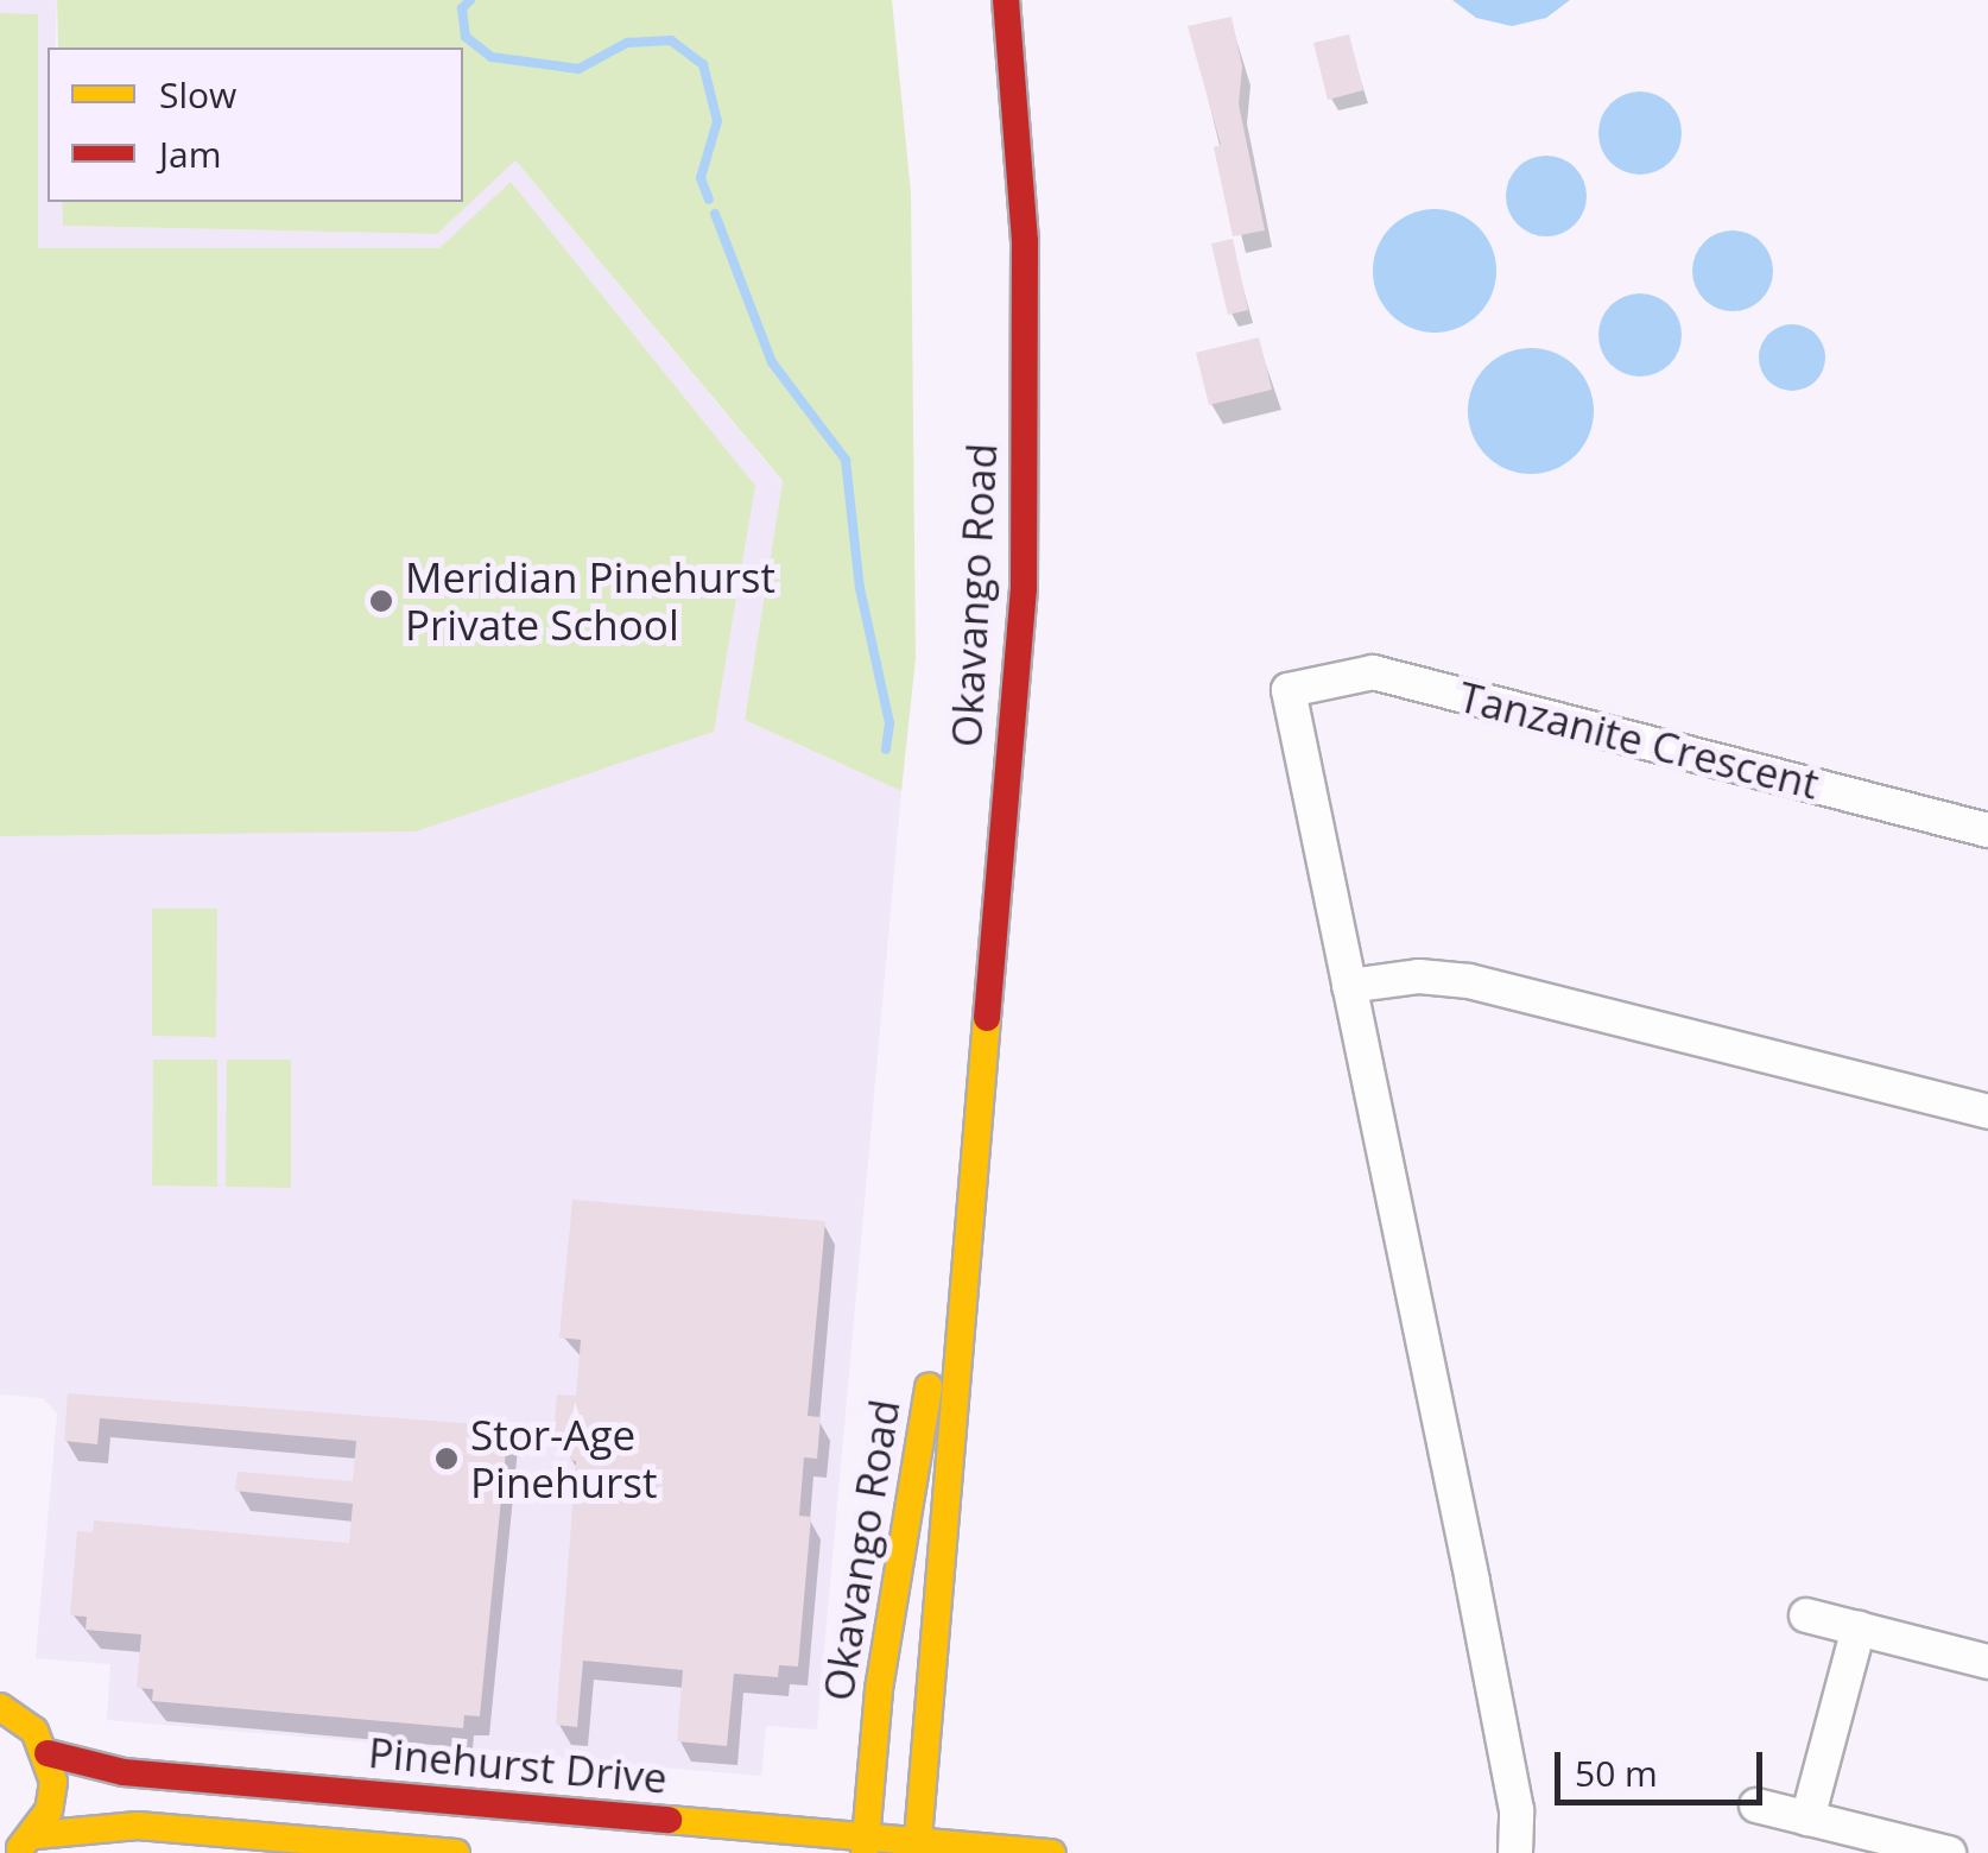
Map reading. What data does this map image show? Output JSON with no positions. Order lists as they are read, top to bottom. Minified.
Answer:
{"streets":{"main road":["Okavango Road","Pinehurst Drive"],"street":["Tanzanite Crescent"]},"crossings":[["Okavango Road","Pinehurst Drive"]],"places":["Meridian Pinehurst Private School","Stor-Age Pinehurst"],"legend":["Slow","Jam"],"scale_bar":"50 m"}
